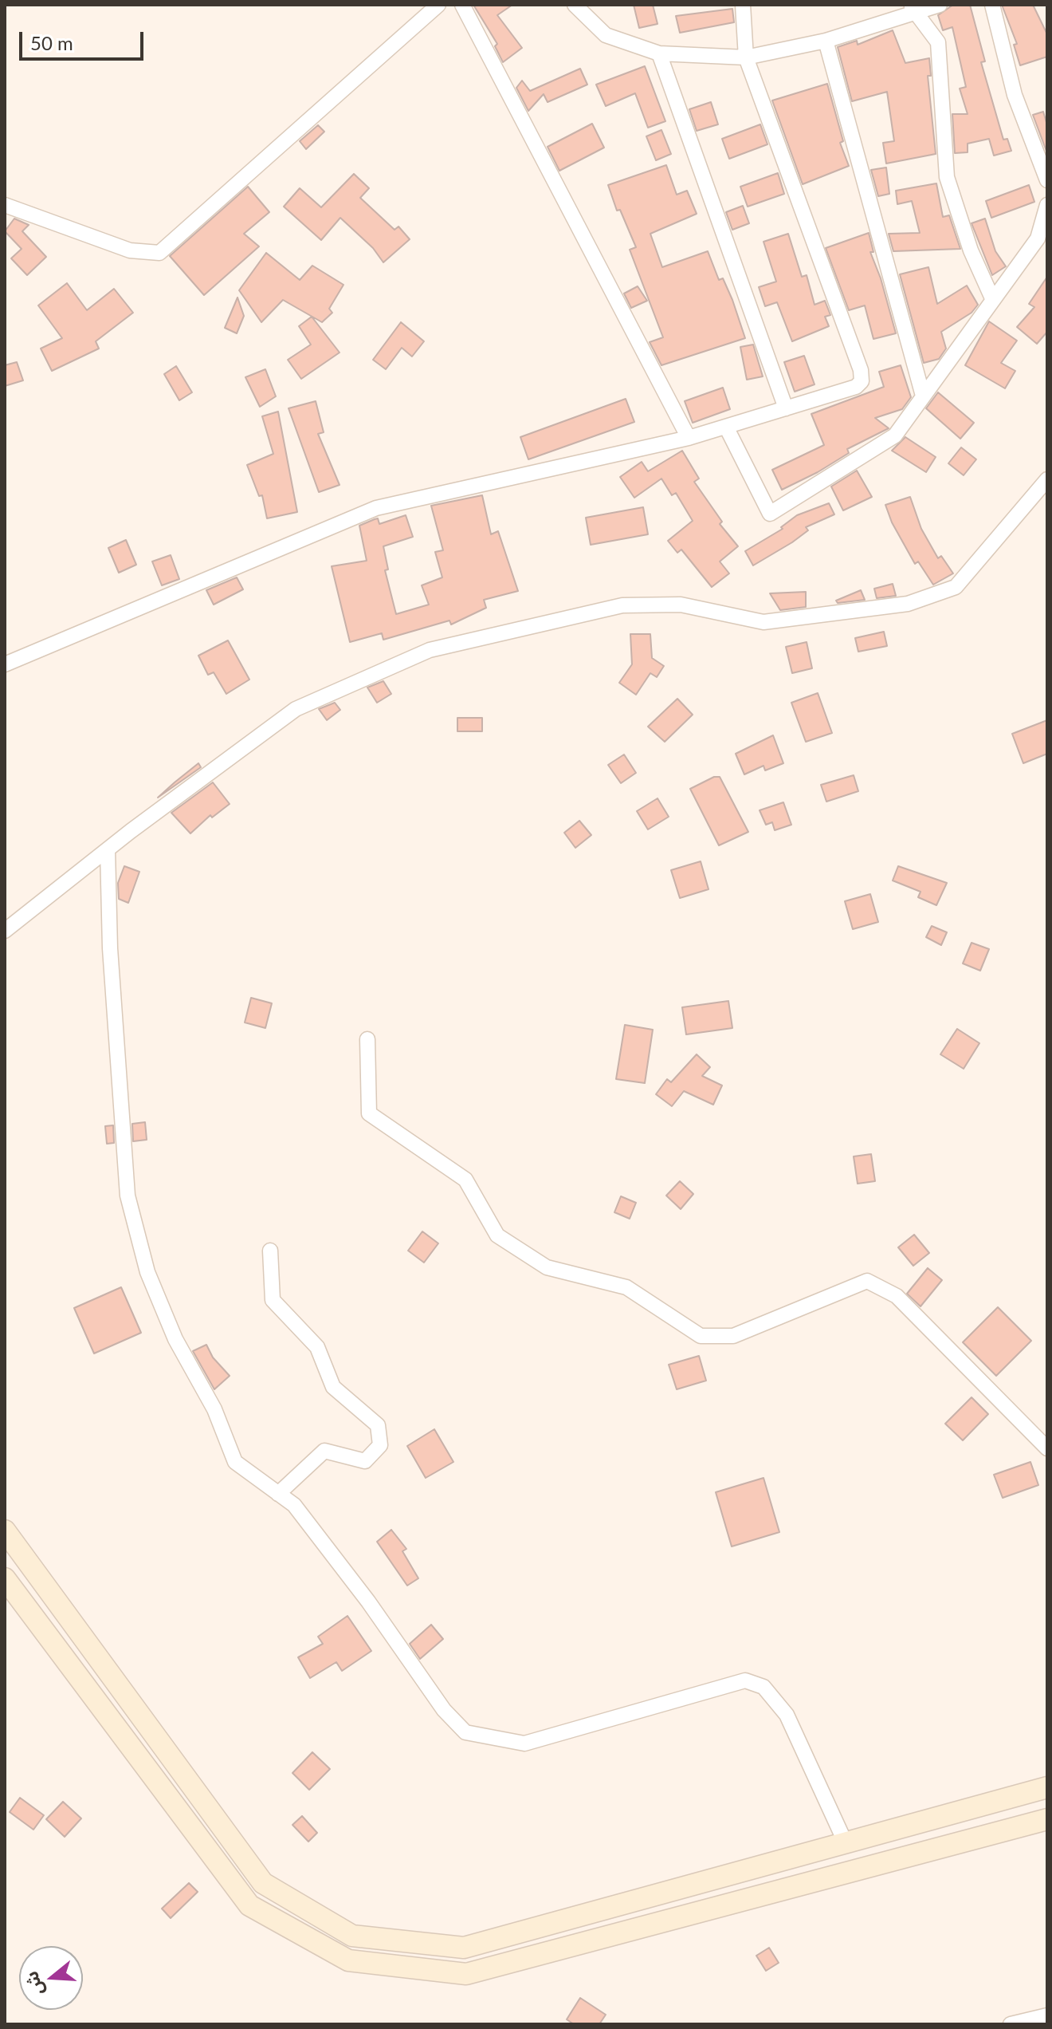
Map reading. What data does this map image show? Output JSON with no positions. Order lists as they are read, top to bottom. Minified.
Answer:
{"scale_bar":"50 m","north":"left"}
